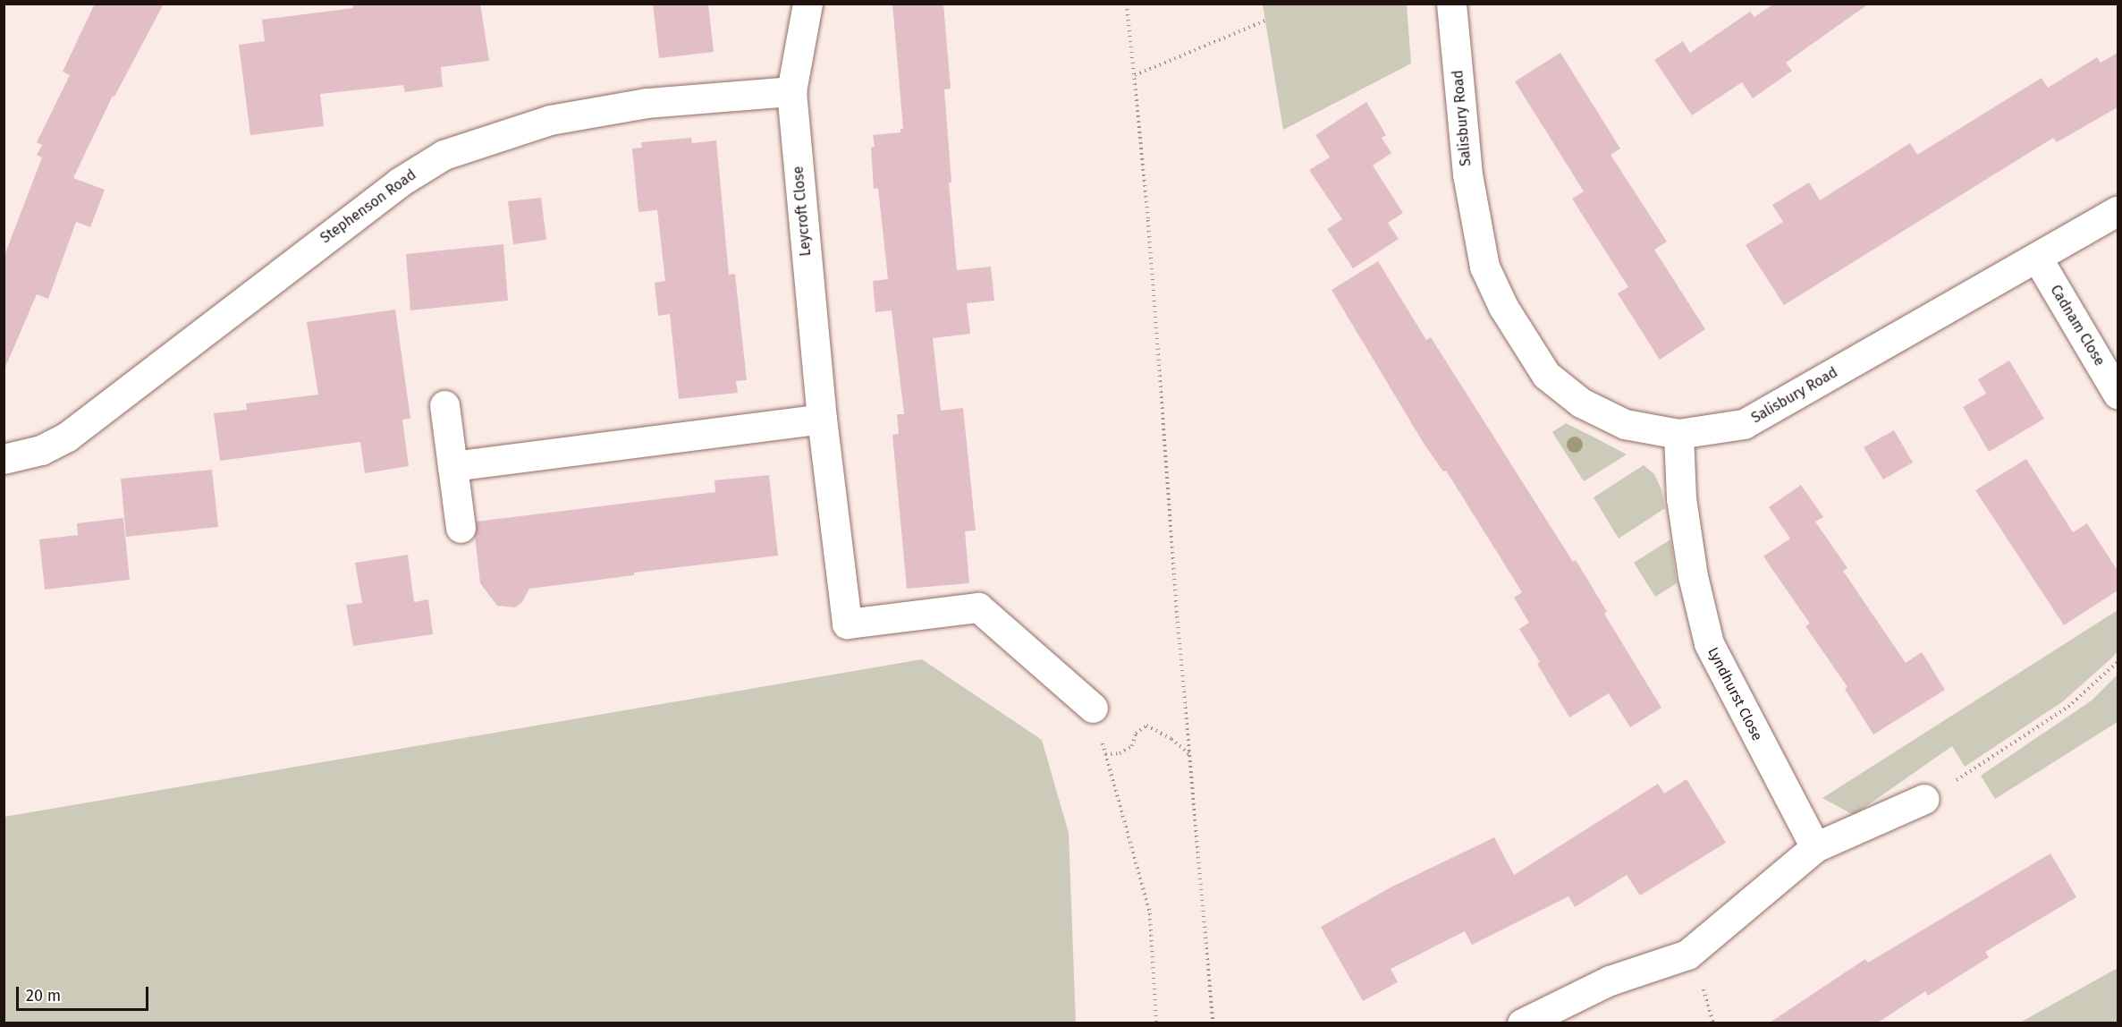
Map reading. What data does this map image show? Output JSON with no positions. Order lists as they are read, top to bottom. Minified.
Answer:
{"streets":{"street":["Salisbury Road","Stephenson Road","Leycroft Close","Cadnam Close","Lyndhurst Close"]},"crossings":[["Salisbury Road","Cadnam Close"],["Salisbury Road","Lyndhurst Close"],["Stephenson Road","Leycroft Close"]],"scale_bar":"20 m"}
